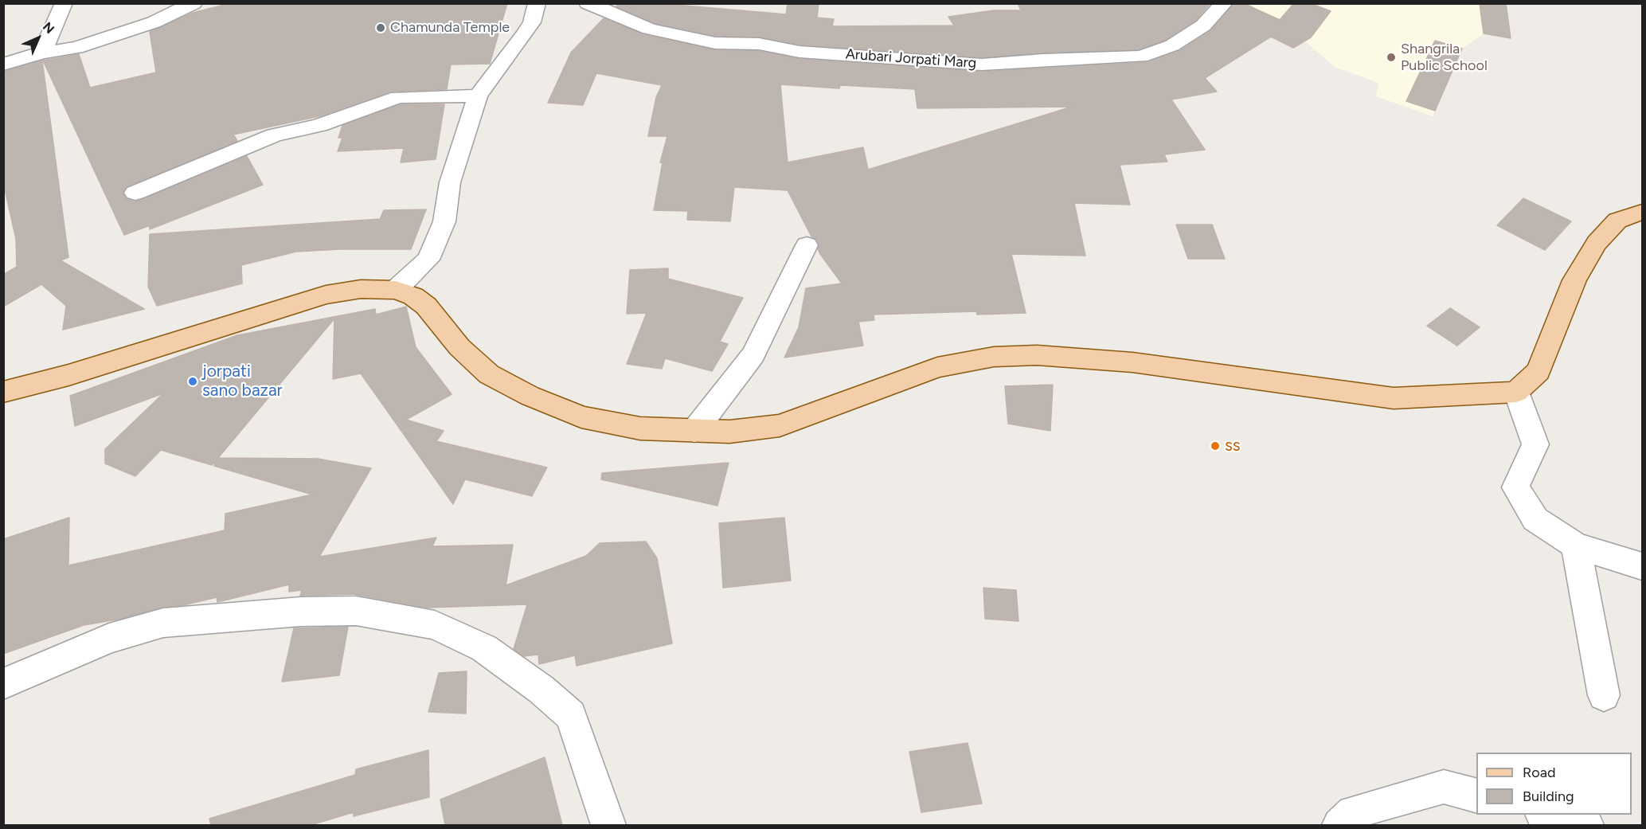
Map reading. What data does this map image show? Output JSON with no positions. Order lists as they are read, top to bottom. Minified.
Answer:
{"streets":{"street":["Arubari Jorpati Marg"]},"places":["Chamunda Temple","Shangrila Public School","jorpati sano bazar","ss"],"legend":["Road","Building"],"north":"top right"}
